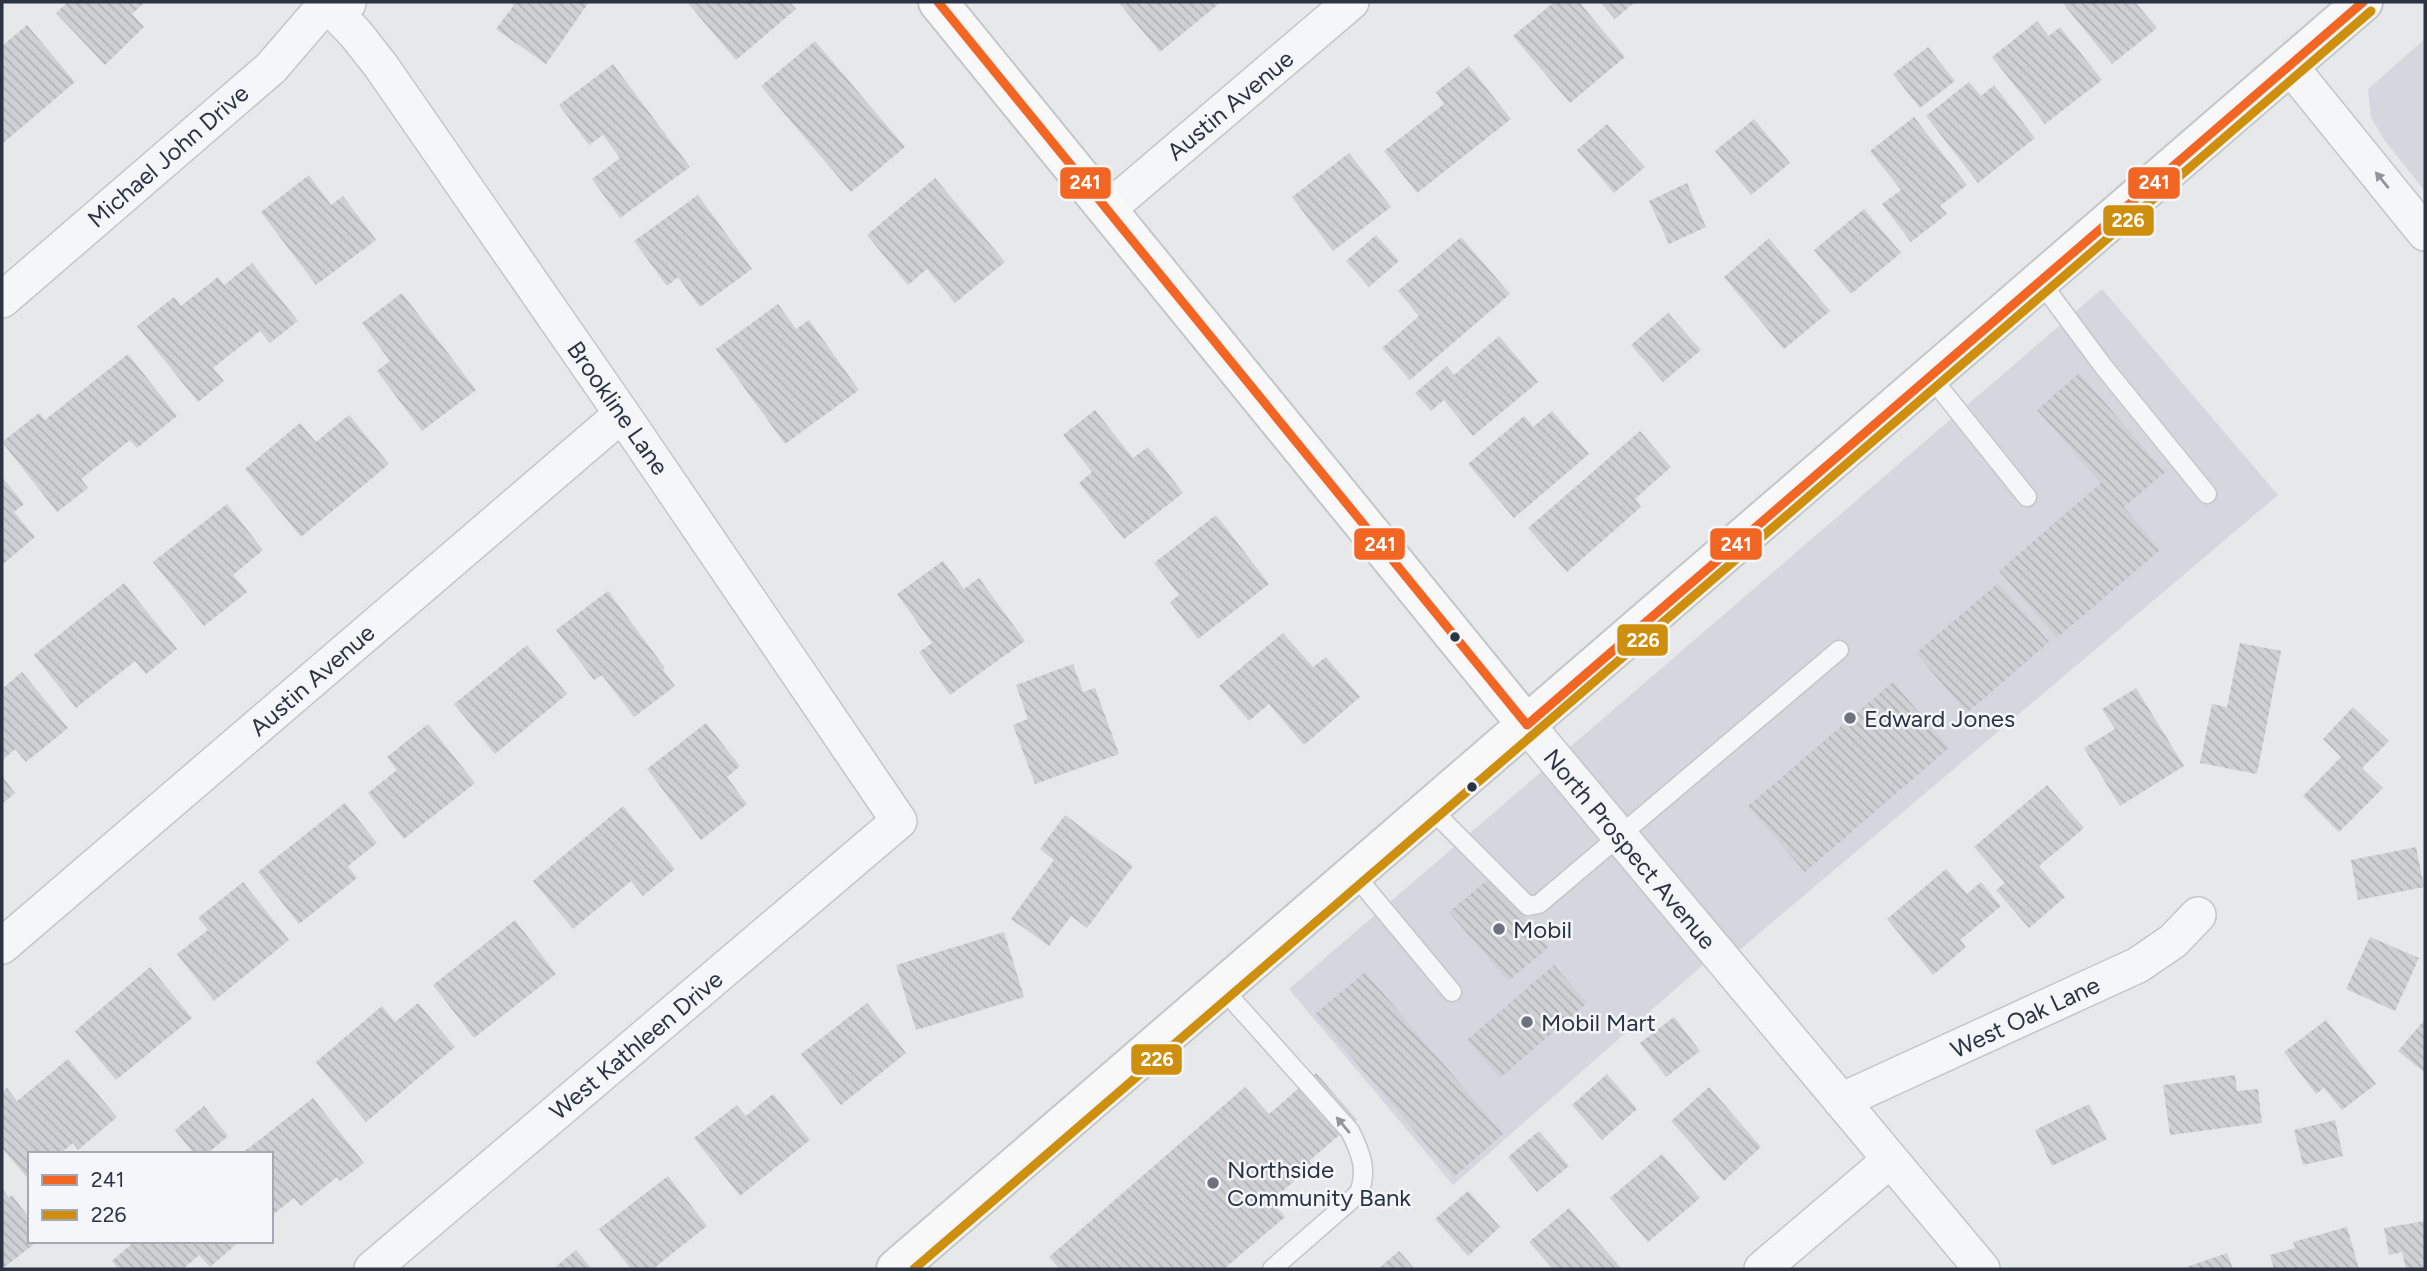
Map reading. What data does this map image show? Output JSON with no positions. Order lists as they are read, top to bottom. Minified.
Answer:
{"streets":{"main road":["North Prospect Avenue"],"street":["Austin Avenue","Michael John Drive","Brookline Lane","West Oak Lane","West Kathleen Drive"]},"crossings":[["Austin Avenue","Brookline Lane"],["Austin Avenue","North Prospect Avenue"],["Michael John Drive","Brookline Lane"],["Brookline Lane","West Kathleen Drive"],["North Prospect Avenue","West Oak Lane"]],"places":["Edward Jones","Mobil","Mobil Mart","Northside Community Bank"],"lines":["transit line 241","transit line 226"],"legend":["241","226"]}
